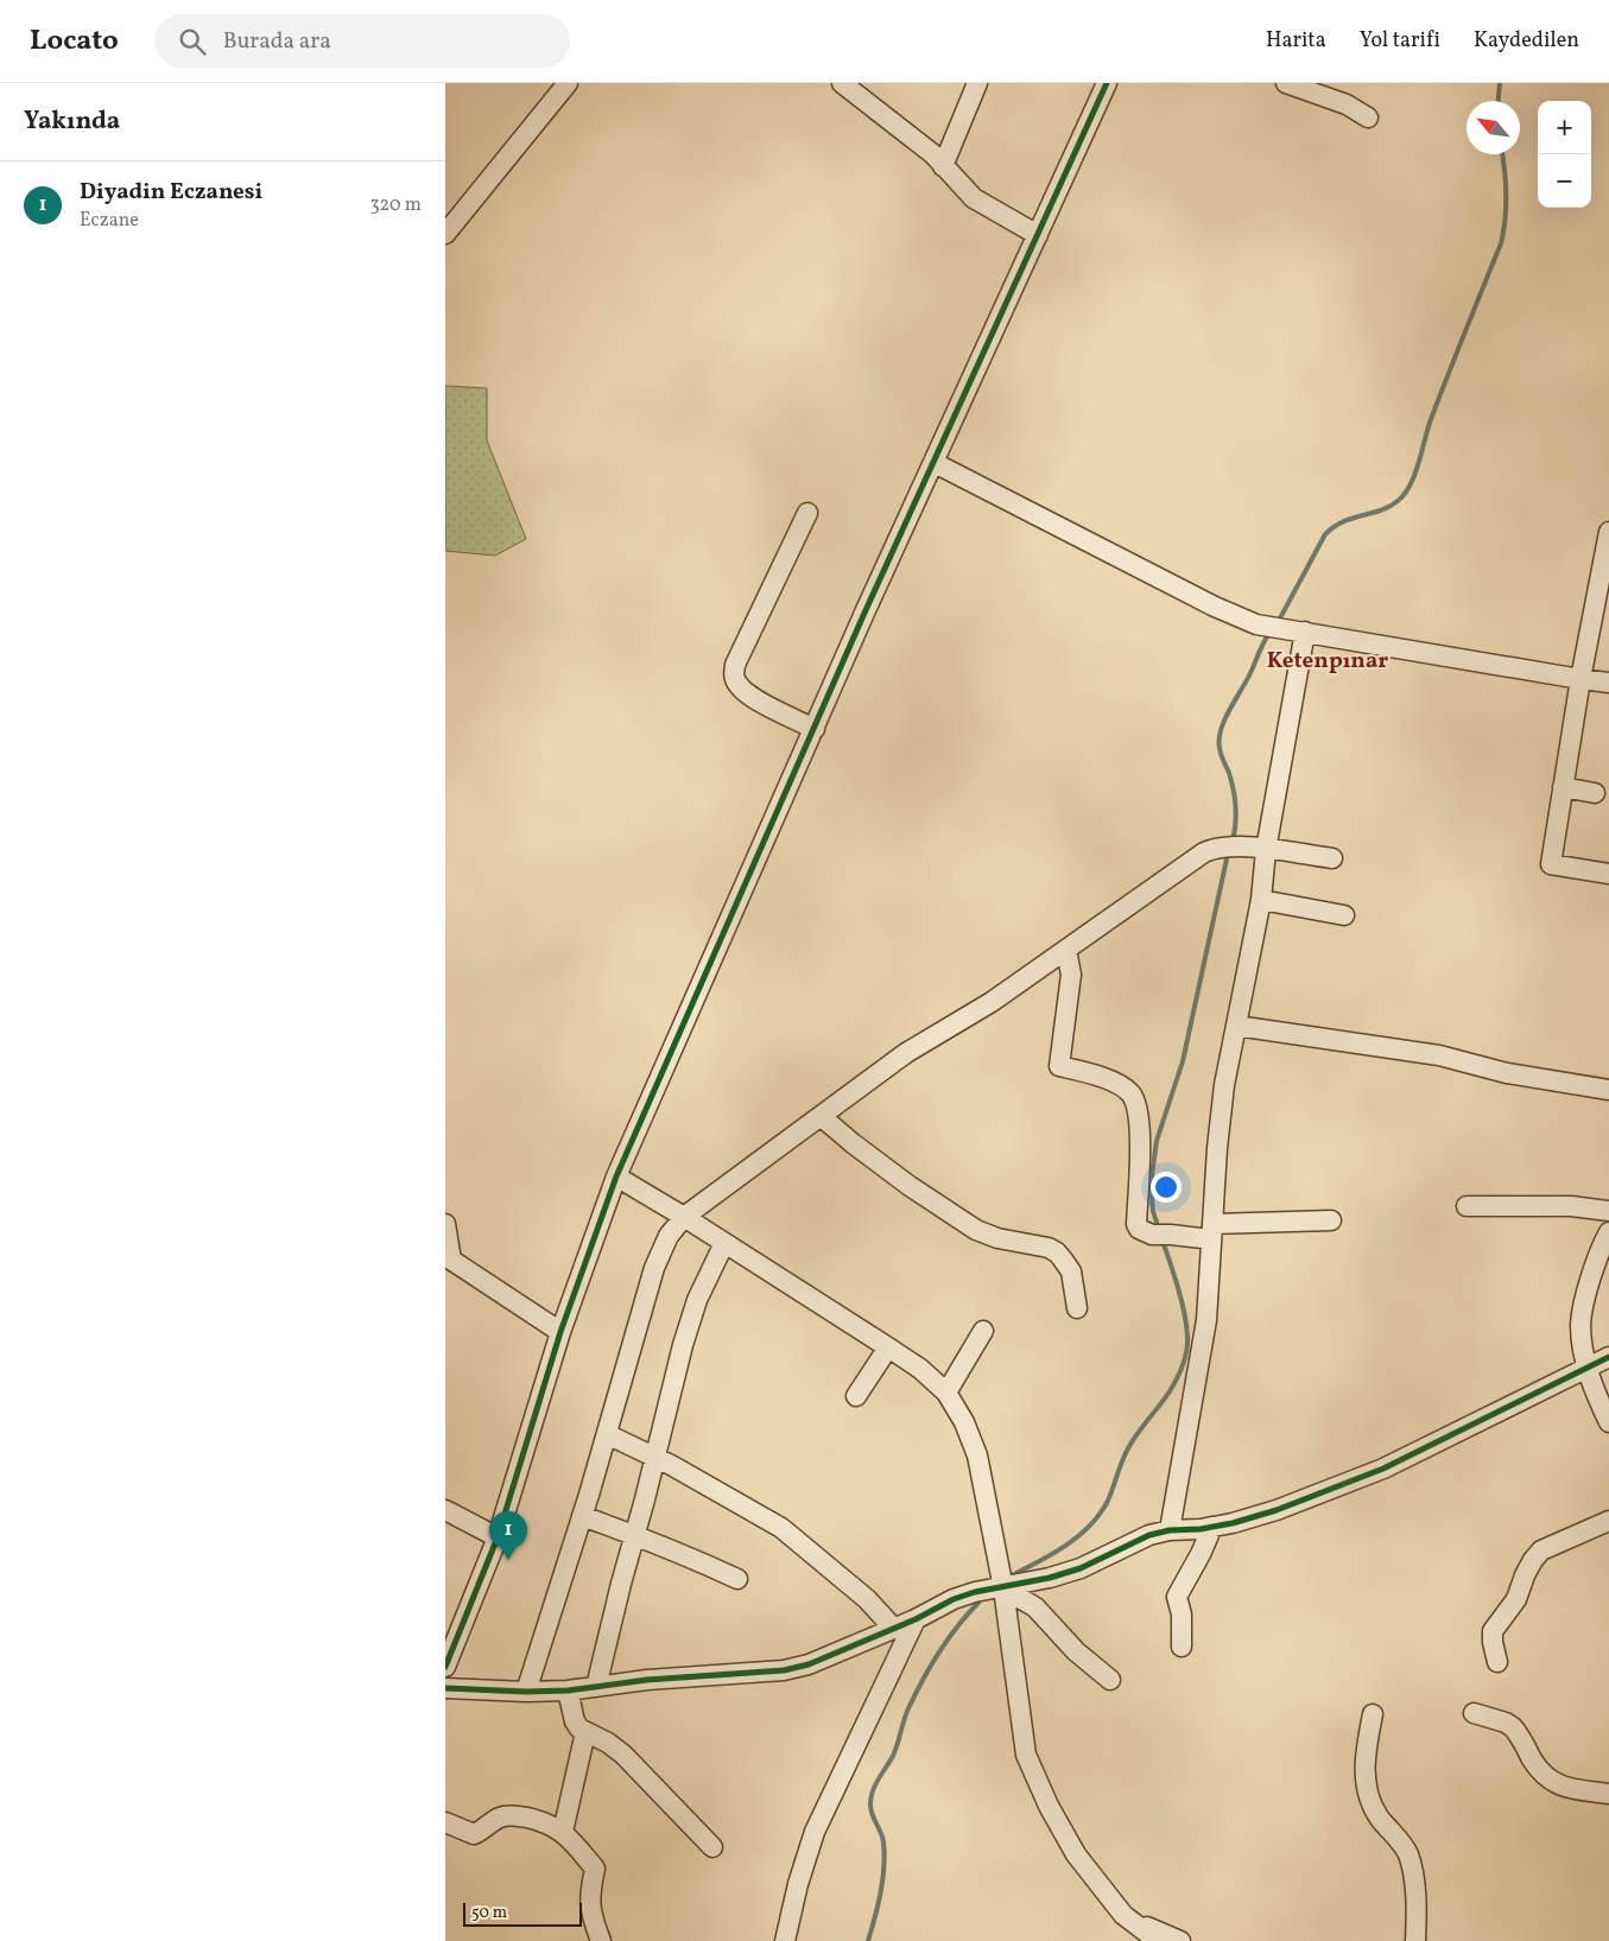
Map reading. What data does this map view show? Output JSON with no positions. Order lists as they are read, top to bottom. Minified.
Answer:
{"districts":["Ketenpınar"],"scale_bar":"50 m","north":"top left","page":{"header":"Locato","search":"Burada ara","nav":["Harita","Yol tarifi","Kaydedilen"],"heading":"Yakında","map_buttons":["+","−"],"list":[{"mark":"1","name":"Diyadin Eczanesi","note":"Eczane","value":"320 m"}],"pins":"1","scale":"50 m"}}
